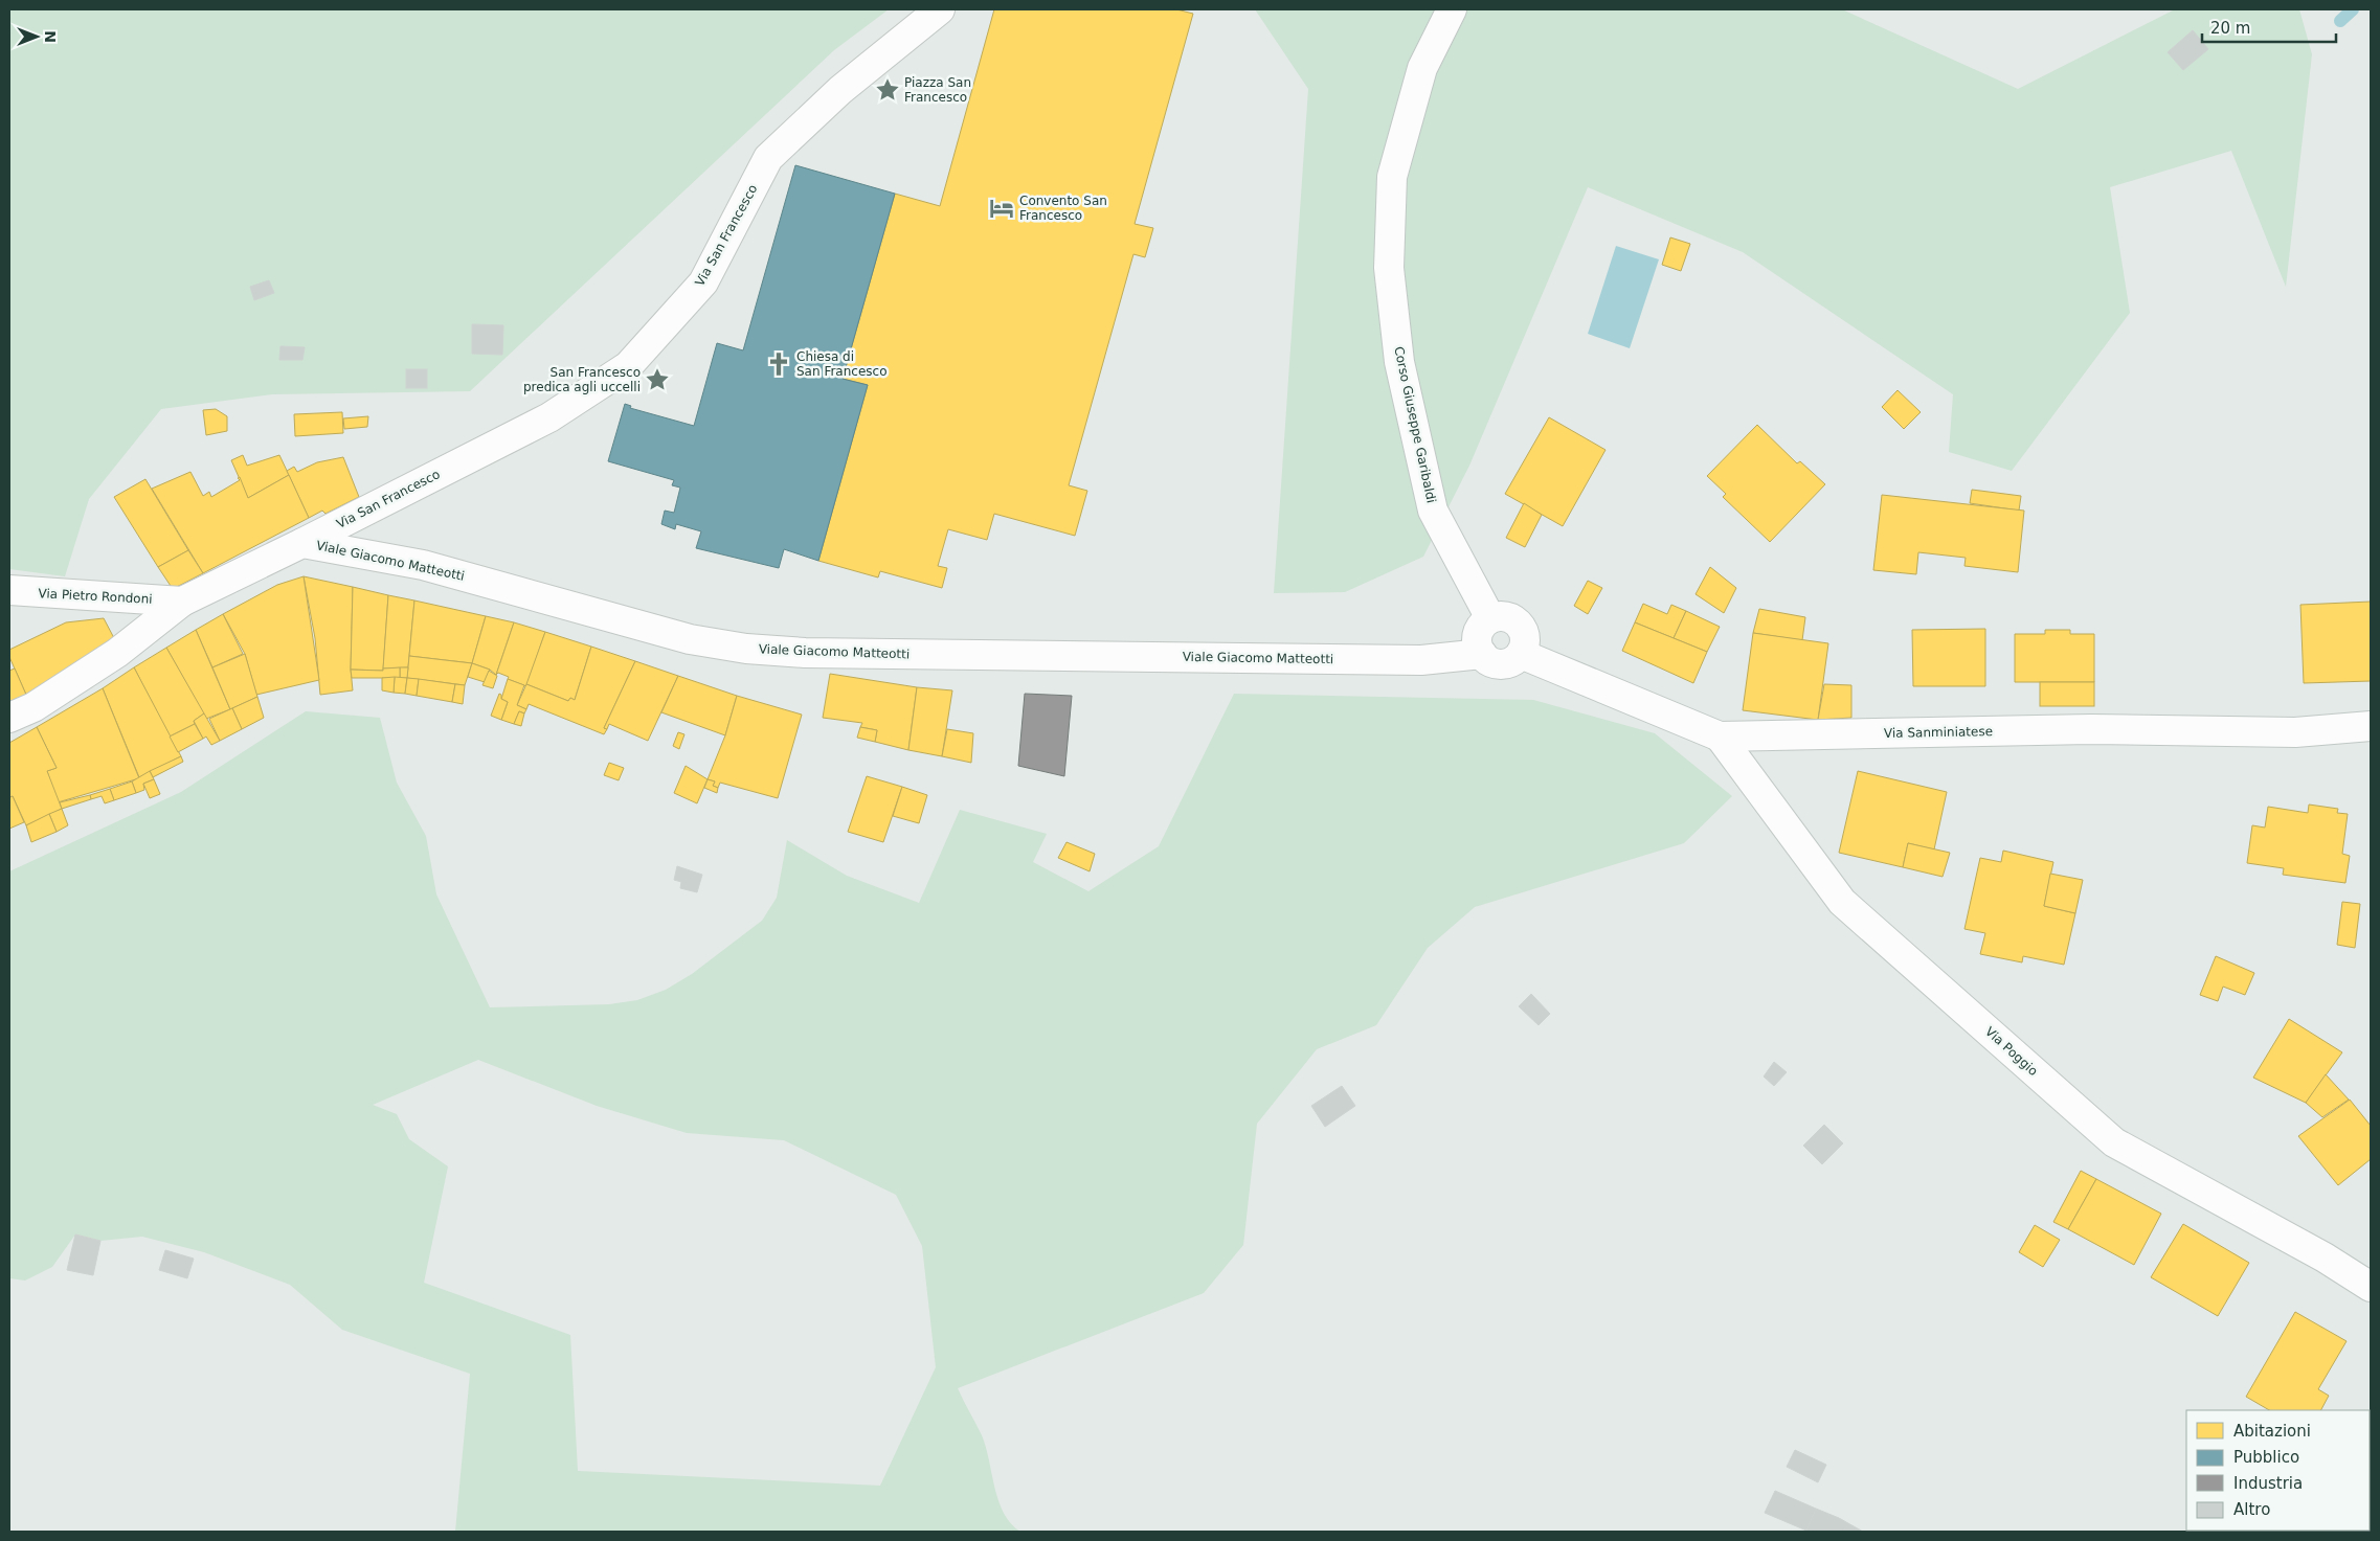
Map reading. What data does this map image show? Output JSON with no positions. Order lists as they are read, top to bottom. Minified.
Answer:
{"streets":{"street":["Via San Francesco","Corso Giuseppe Garibaldi","Viale Giacomo Matteotti","Via Pietro Rondoni","Via Sanminiatese","Via Poggio"]},"crossings":[["Via San Francesco","Viale Giacomo Matteotti"],["Corso Giuseppe Garibaldi","Viale Giacomo Matteotti"],["Corso Giuseppe Garibaldi","Via Sanminiatese"],["Viale Giacomo Matteotti","Via Pietro Rondoni"],["Viale Giacomo Matteotti","Via Sanminiatese"],["Via Sanminiatese","Via Poggio"]],"places":{"place":["Piazza San Francesco","San Francesco predica agli uccelli"],"hotel":["Convento San Francesco"],"church":["Chiesa di San Francesco"]},"legend":["Abitazioni","Pubblico","Industria","Altro"],"scale_bar":"20 m","north":"right"}
